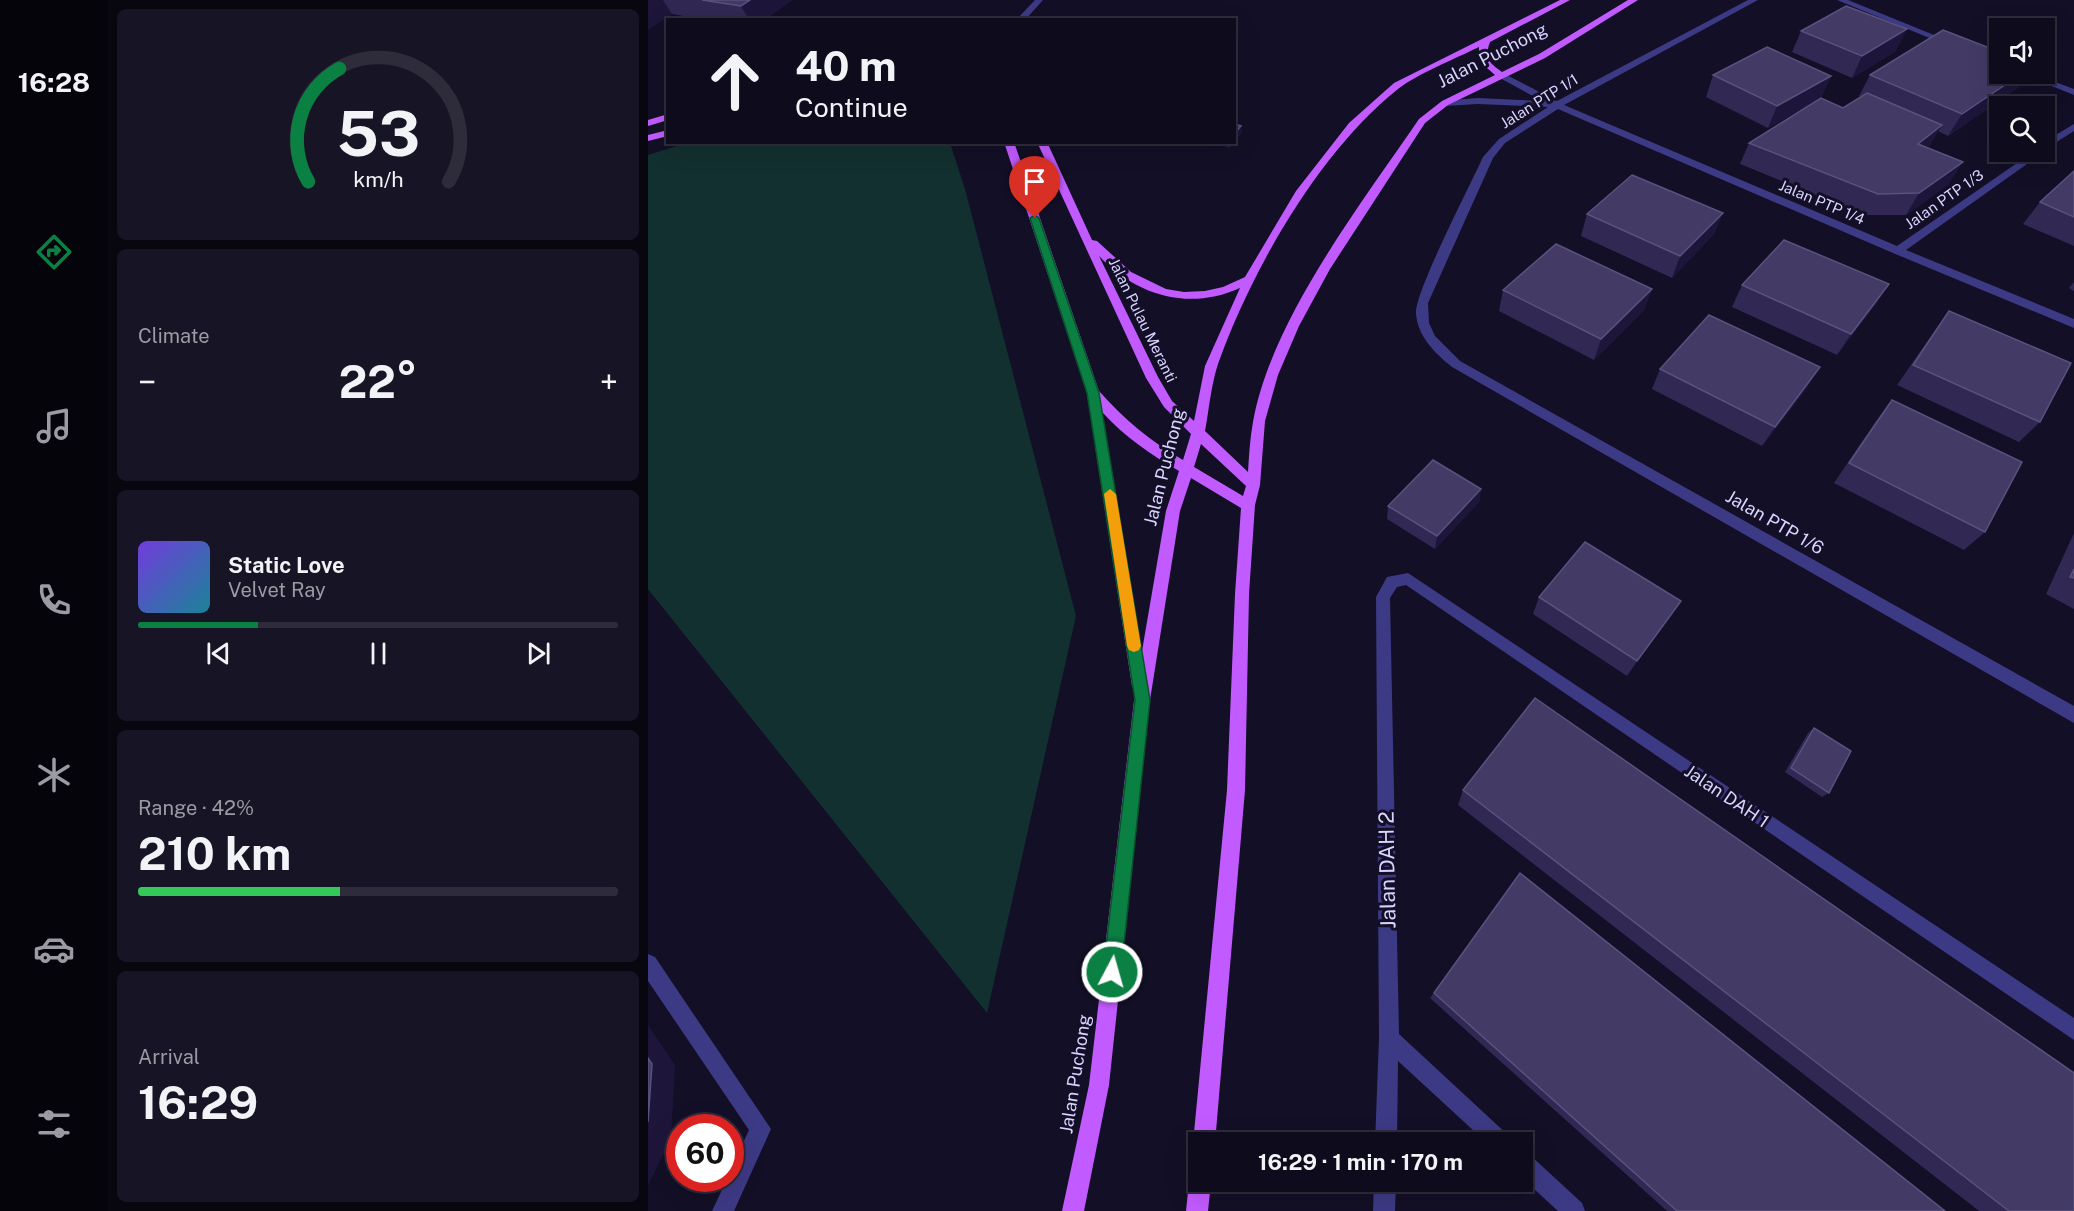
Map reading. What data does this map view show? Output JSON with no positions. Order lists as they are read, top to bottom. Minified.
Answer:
{"streets":{"main road":["Jalan Puchong","Jalan Pulau Meranti"],"street":["Jalan PTP 1/1","Jalan PTP 1/3","Jalan PTP 1/4","Jalan PTP 1/6","Jalan DAH 1","Jalan DAH 2"]},"crossings":[["Jalan Puchong","Jalan PTP 1/4"],["Jalan Puchong","Jalan Pulau Meranti"],["Jalan PTP 1/1","Jalan PTP 1/4"],["Jalan PTP 1/1","Jalan PTP 1/6"],["Jalan PTP 1/3","Jalan PTP 1/4"],["Jalan DAH 1","Jalan DAH 2"]],"page":{"tabs":"16:28","turn":["40 m","Continue"],"tile":["Climate",["Range · 42%","210 km"],["Arrival","16:29"]],"heat":["−","22°","+"],"song":["Static Love","Velvet Ray"],"limit":"60","trip":"16:29 · 1 min · 170 m","gauge":["53","km/h"]}}
